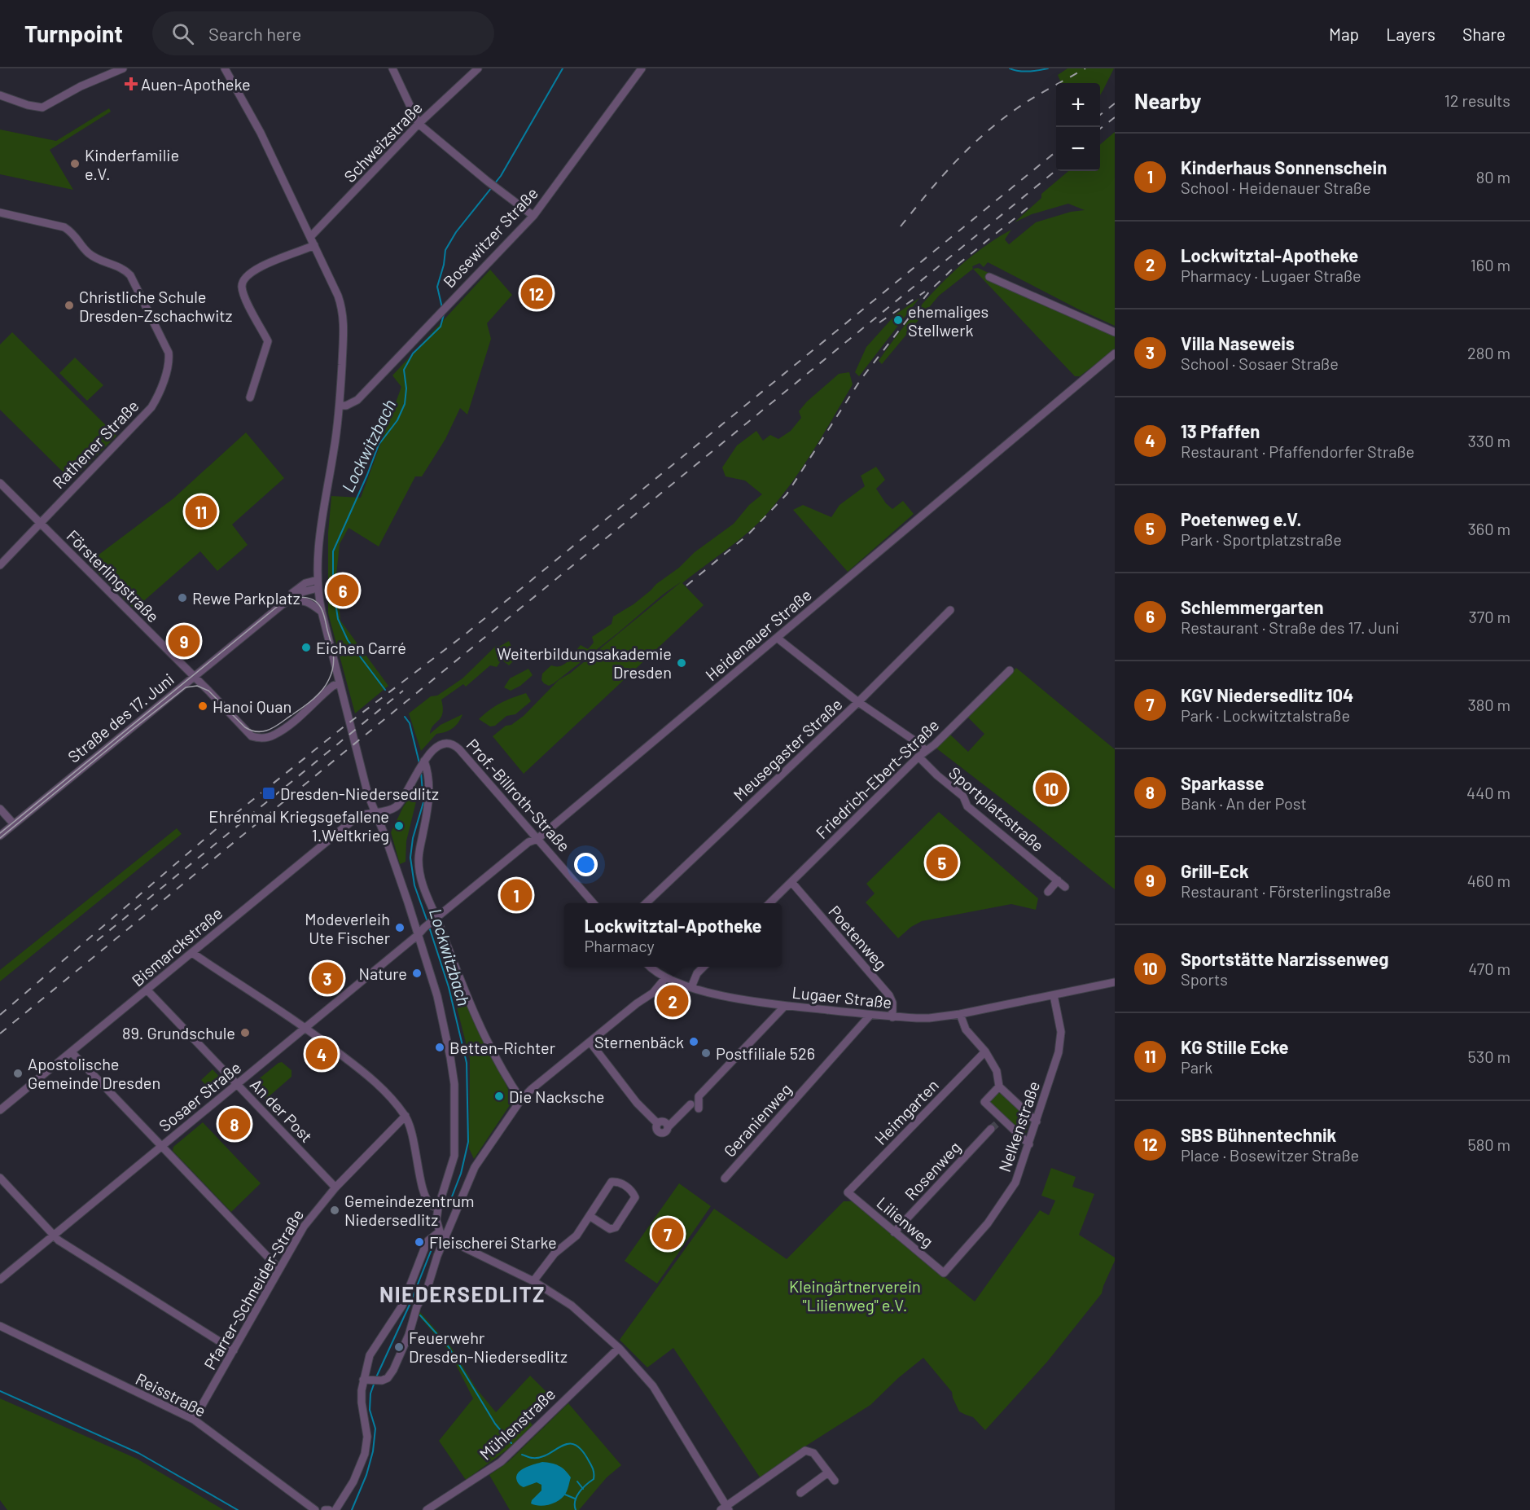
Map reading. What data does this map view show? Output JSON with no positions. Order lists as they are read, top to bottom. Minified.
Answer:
{"streets":{"street":["Schweizstraße","Bosewitzer Straße","Rathener Straße","Försterlingstraße","Heidenauer Straße","Straße des 17. Juni","Meusegaster Straße","Friedrich-Ebert-Straße","Prof.-Billroth-Straße","Sportplatzstraße","Poetenweg","Bismarckstraße","Lugaer Straße","Sosaer Straße","An der Post","Heimgarten","Geranienweg","Nelkenstraße","Rosenweg","Lilienweg","Pfarrer-Schneider-Straße","Reisstraße","Mühlenstraße"]},"crossings":[["Rathener Straße","Försterlingstraße"],["Försterlingstraße","Straße des 17. Juni"],["Heidenauer Straße","Prof.-Billroth-Straße"],["Heidenauer Straße","Sosaer Straße"],["Friedrich-Ebert-Straße","Sportplatzstraße"],["Friedrich-Ebert-Straße","Poetenweg"],["Prof.-Billroth-Straße","Bismarckstraße"],["Poetenweg","Lugaer Straße"],["Bismarckstraße","An der Post"],["Lugaer Straße","Geranienweg"],["Lugaer Straße","Nelkenstraße"],["Sosaer Straße","An der Post"],["An der Post","Pfarrer-Schneider-Straße"],["Heimgarten","Lilienweg"],["Nelkenstraße","Lilienweg"],["Rosenweg","Lilienweg"],["Pfarrer-Schneider-Straße","Reisstraße"]],"districts":["NIEDERSEDLITZ"],"water":["Lockwitzbach"],"parks":["Kleingärtnerverein \"Lilienweg\" e.V."],"places":{"health":["Auen-Apotheke"],"other":["Kinderfamilie e.V.","Christliche Schule Dresden-Zschachwitz","ehemaliges Stellwerk","Rewe Parkplatz","Eichen Carré","Weiterbildungsakademie Dresden","Hanoi Quan","Ehrenmal Kriegsgefallene 1.Weltkrieg","Modeverleih Ute Fischer","Nature","89. Grundschule","Sternenbäck","Betten-Richter","Postfiliale 526","Apostolische Gemeinde Dresden","Die Nacksche","Gemeindezentrum Niedersedlitz","Fleischerei Starke","Feuerwehr Dresden-Niedersedlitz"],"transit":["Dresden-Niedersedlitz"]},"page":{"header":"Turnpoint","search":"Search here","nav":["Map","Layers","Share"],"heading":["Nearby","12 results"],"map_buttons":["+","−"],"list":[{"mark":"1","name":"Kinderhaus Sonnenschein","note":"School · Heidenauer Straße","value":"80 m"},{"mark":"2","name":"Lockwitztal-Apotheke","note":"Pharmacy · Lugaer Straße","value":"160 m"},{"mark":"3","name":"Villa Naseweis","note":"School · Sosaer Straße","value":"280 m"},{"mark":"4","name":"13 Pfaffen","note":"Restaurant · Pfaffendorfer Straße","value":"330 m"},{"mark":"5","name":"Poetenweg e.V.","note":"Park · Sportplatzstraße","value":"360 m"},{"mark":"6","name":"Schlemmergarten","note":"Restaurant · Straße des 17. Juni","value":"370 m"},{"mark":"7","name":"KGV Niedersedlitz 104","note":"Park · Lockwitztalstraße","value":"380 m"},{"mark":"8","name":"Sparkasse","note":"Bank · An der Post","value":"440 m"},{"mark":"9","name":"Grill-Eck","note":"Restaurant · Försterlingstraße","value":"460 m"},{"mark":"10","name":"Sportstätte Narzissenweg","note":"Sports","value":"470 m"},{"mark":"11","name":"KG Stille Ecke","note":"Park","value":"530 m"},{"mark":"12","name":"SBS Bühnentechnik","note":"Place · Bosewitzer Straße","value":"580 m"}],"pins":["12","11","6","9","10","5","1","3","2","4","8","7"],"popup":["Lockwitztal-Apotheke","Pharmacy"]}}
